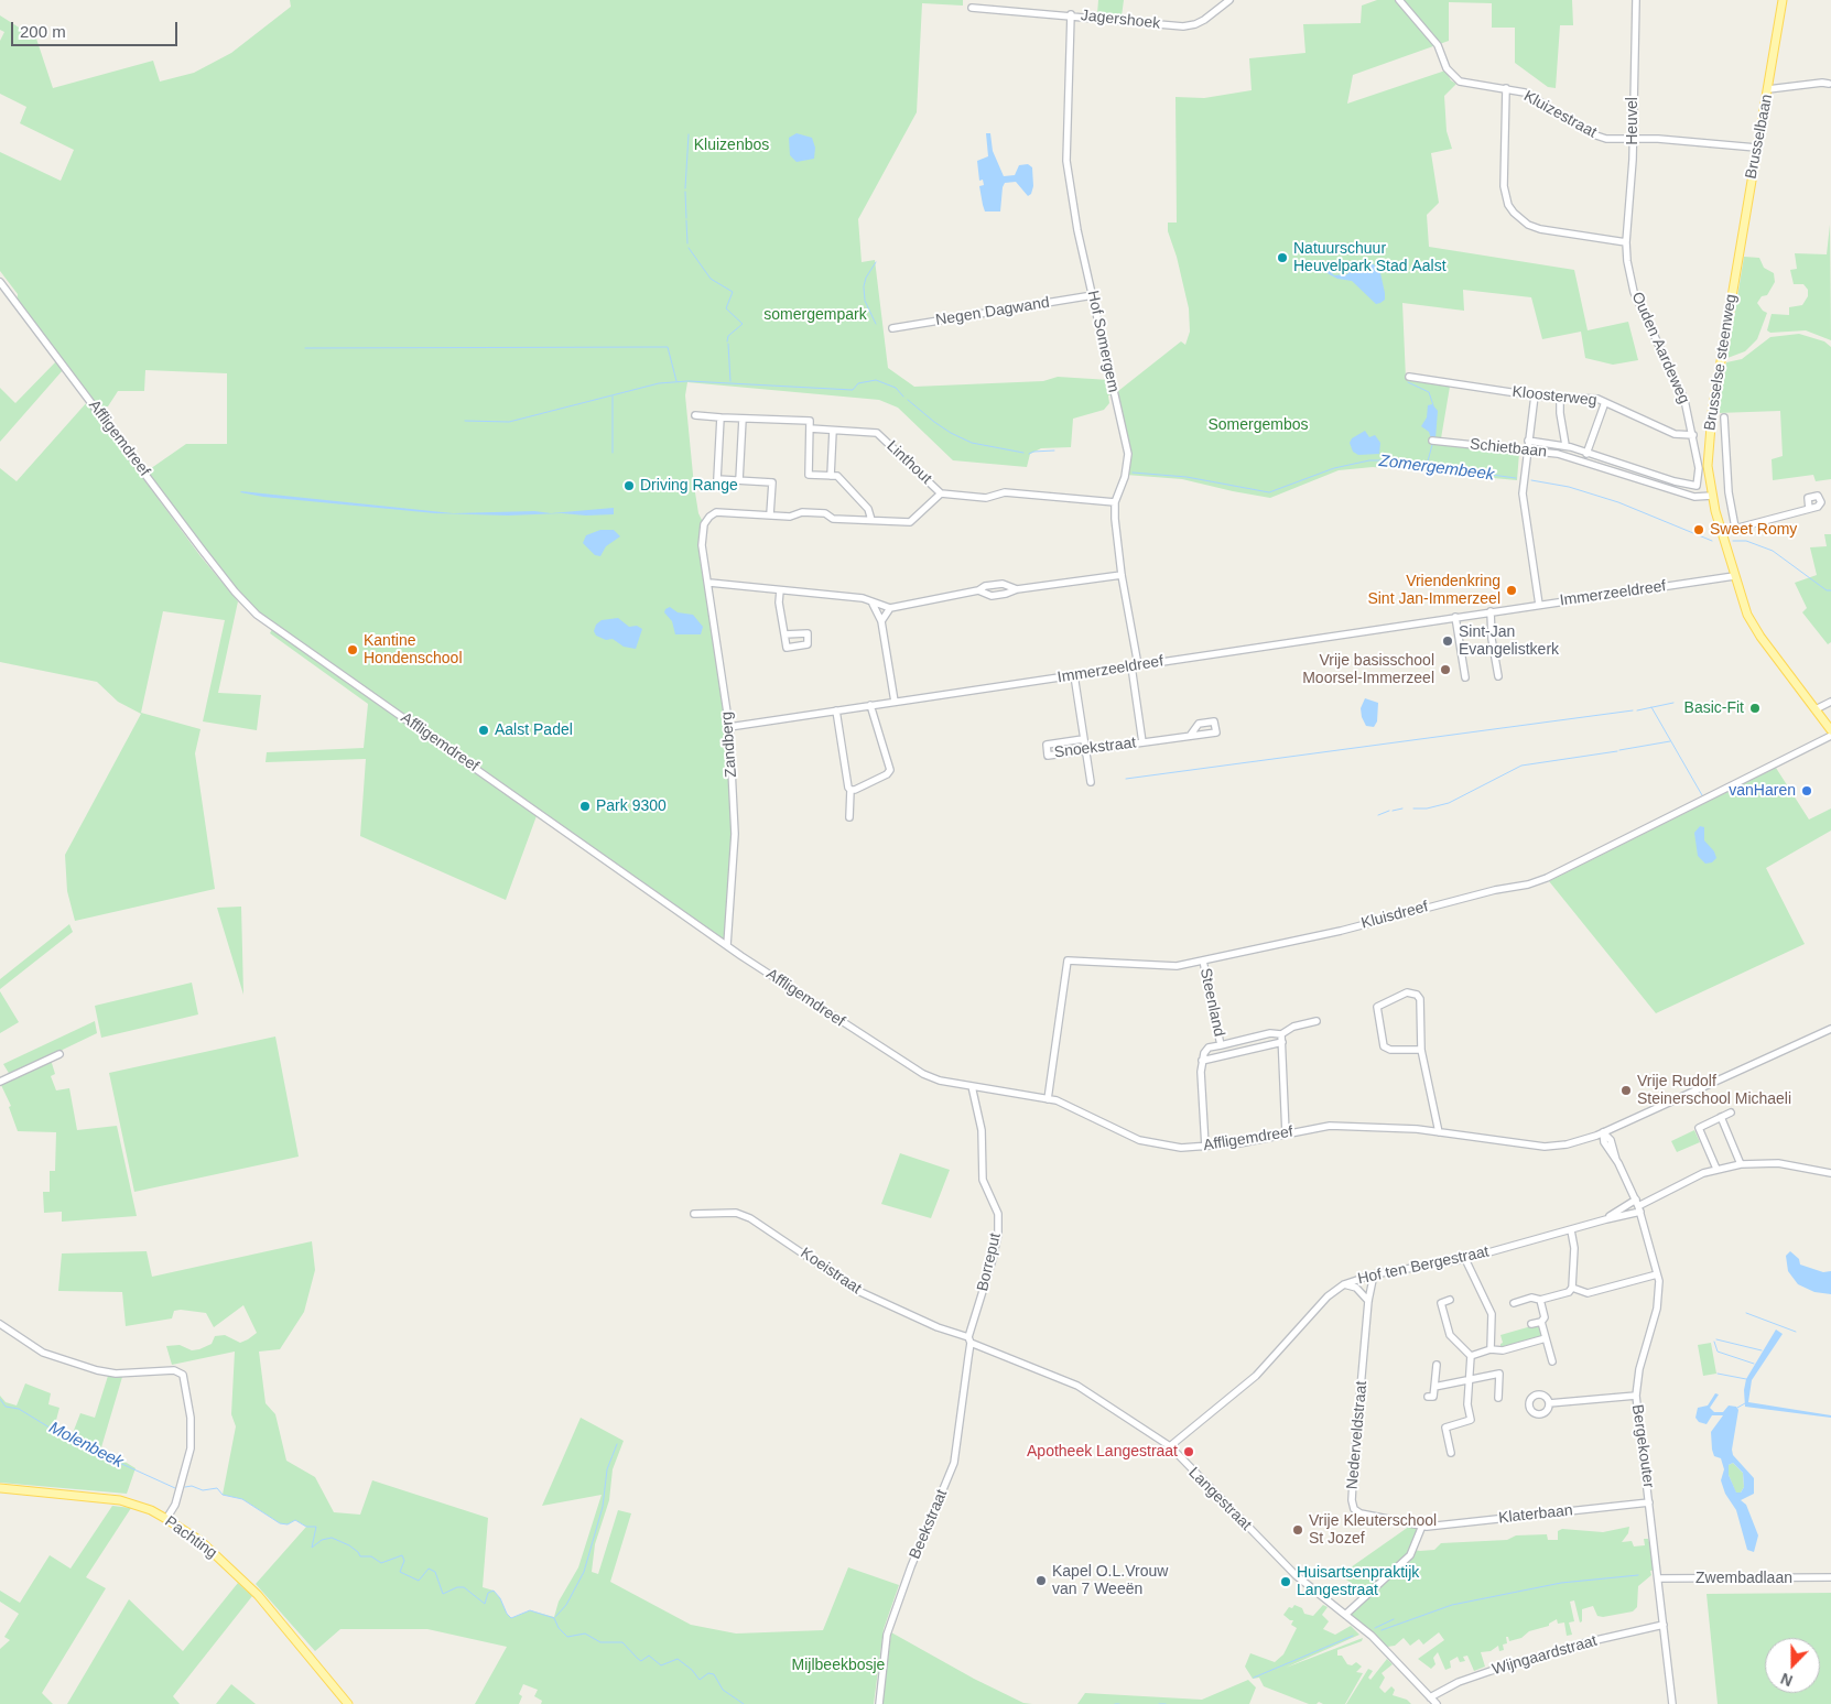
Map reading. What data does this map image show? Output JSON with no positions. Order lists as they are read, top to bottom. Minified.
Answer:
{"streets":{"main road":["Brusselbaan","Brusselse steenweg","Pachting"],"street":["Jagershoek","Kluizestraat","Heuvel","Negen Dagwand","Hof Somergem","Ouden Aardeweg","Kloosterweg","Affligemdreef","Schietbaan","Linthout","Immerzeeldreef","Zandberg","Snoekstraat","Kluisdreef","Steenland","Borreput","Hof ten Bergestraat","Koeistraat","Nederveldstraat","Bergekouter","Langestraat","Klaterbaan","Beekstraat","Zwembadlaan","Wijngaardstraat"]},"crossings":[["Jagershoek","Hof Somergem"],["Kluizestraat","Heuvel"],["Kluizestraat","Brusselbaan"],["Heuvel","Ouden Aardeweg"],["Brusselbaan","Brusselse steenweg"],["Negen Dagwand","Hof Somergem"],["Hof Somergem","Immerzeeldreef"],["Hof Somergem","Snoekstraat"],["Ouden Aardeweg","Brusselse steenweg"],["Ouden Aardeweg","Kloosterweg"],["Ouden Aardeweg","Schietbaan"],["Brusselse steenweg","Schietbaan"],["Brusselse steenweg","Immerzeeldreef"],["Affligemdreef","Zandberg"],["Affligemdreef","Kluisdreef"],["Affligemdreef","Steenland"],["Affligemdreef","Borreput"],["Affligemdreef","Bergekouter"],["Immerzeeldreef","Zandberg"],["Kluisdreef","Steenland"],["Borreput","Koeistraat"],["Borreput","Langestraat"],["Borreput","Beekstraat"],["Hof ten Bergestraat","Nederveldstraat"],["Hof ten Bergestraat","Bergekouter"],["Hof ten Bergestraat","Langestraat"],["Koeistraat","Langestraat"],["Koeistraat","Beekstraat"],["Nederveldstraat","Klaterbaan"],["Bergekouter","Klaterbaan"],["Bergekouter","Zwembadlaan"],["Bergekouter","Wijngaardstraat"],["Langestraat","Beekstraat"],["Langestraat","Wijngaardstraat"]],"water":["Zomergembeek","Molenbeek"],"parks":["Kluizenbos","somergempark","Somergembos","Mijlbeekbosje"],"places":["Natuurschuur Heuvelpark Stad Aalst","Driving Range","Sweet Romy","Vriendenkring Sint Jan-Immerzeel","Sint-Jan Evangelistkerk","Kantine Hondenschool","Vrije basisschool Moorsel-Immerzeel","Basic-Fit","Aalst Padel","vanHaren","Park 9300","Vrije Rudolf Steinerschool Michaeli","Apotheek Langestraat","Vrije Kleuterschool St Jozef","Kapel O.L.Vrouw van 7 Weeën","Huisartsenpraktijk Langestraat"],"scale_bar":"200 m","north":"bottom"}
